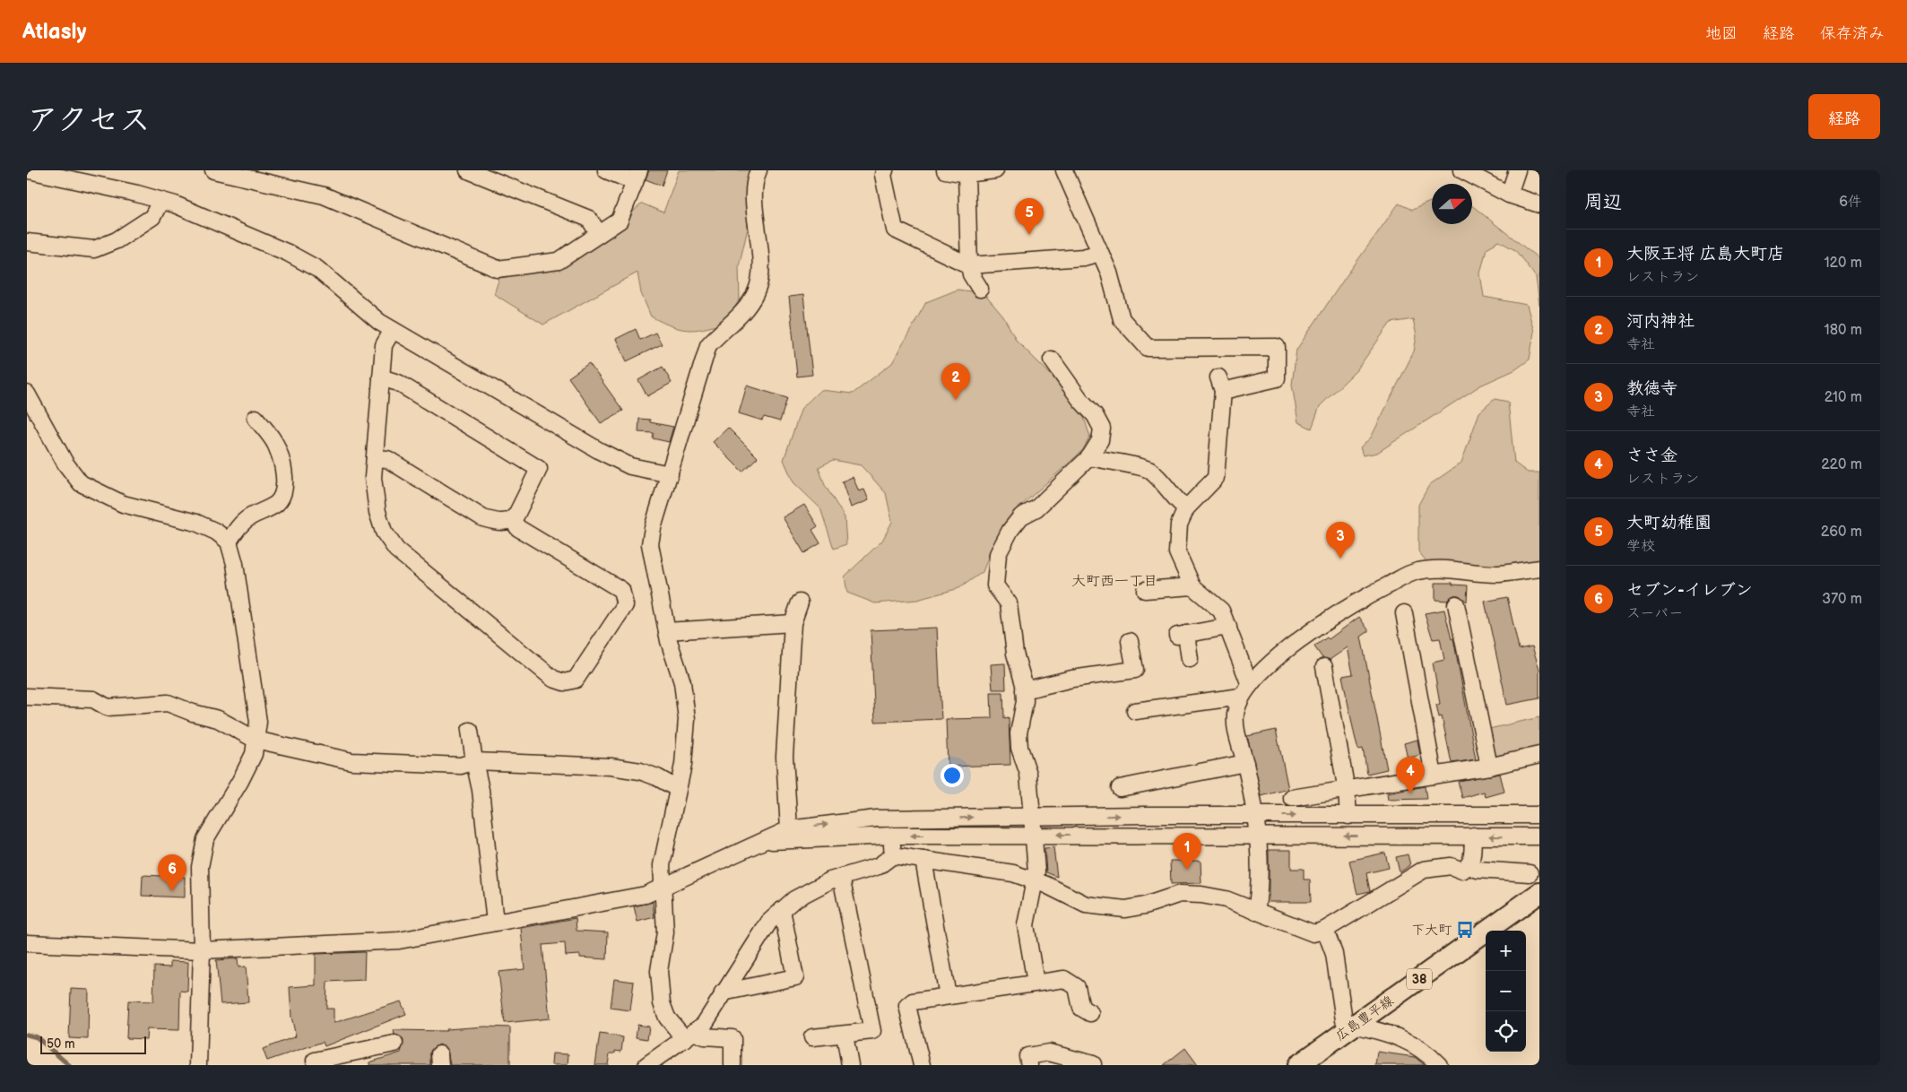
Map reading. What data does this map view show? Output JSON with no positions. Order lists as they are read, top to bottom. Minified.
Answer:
{"streets":{"main road":["38","広島豊平線"]},"districts":["大町西一丁目"],"places":{"bus stop":["下大町"]},"scale_bar":"50 m","north":"right","page":{"header":"Atlasly","nav":["地図","経路","保存済み"],"title":"アクセス","buttons":"経路","heading":["周辺","6件"],"pins":["5","2","3","4","1","6"],"list":[{"mark":"1","name":"大阪王将 広島大町店","note":"レストラン","value":"120 m"},{"mark":"2","name":"河内神社","note":"寺社","value":"180 m"},{"mark":"3","name":"教徳寺","note":"寺社","value":"210 m"},{"mark":"4","name":"ささ金","note":"レストラン","value":"220 m"},{"mark":"5","name":"大町幼稚園","note":"学校","value":"260 m"},{"mark":"6","name":"セブン-イレブン","note":"スーパー","value":"370 m"}],"map_buttons":["+","−"],"scale":"50 m"}}
